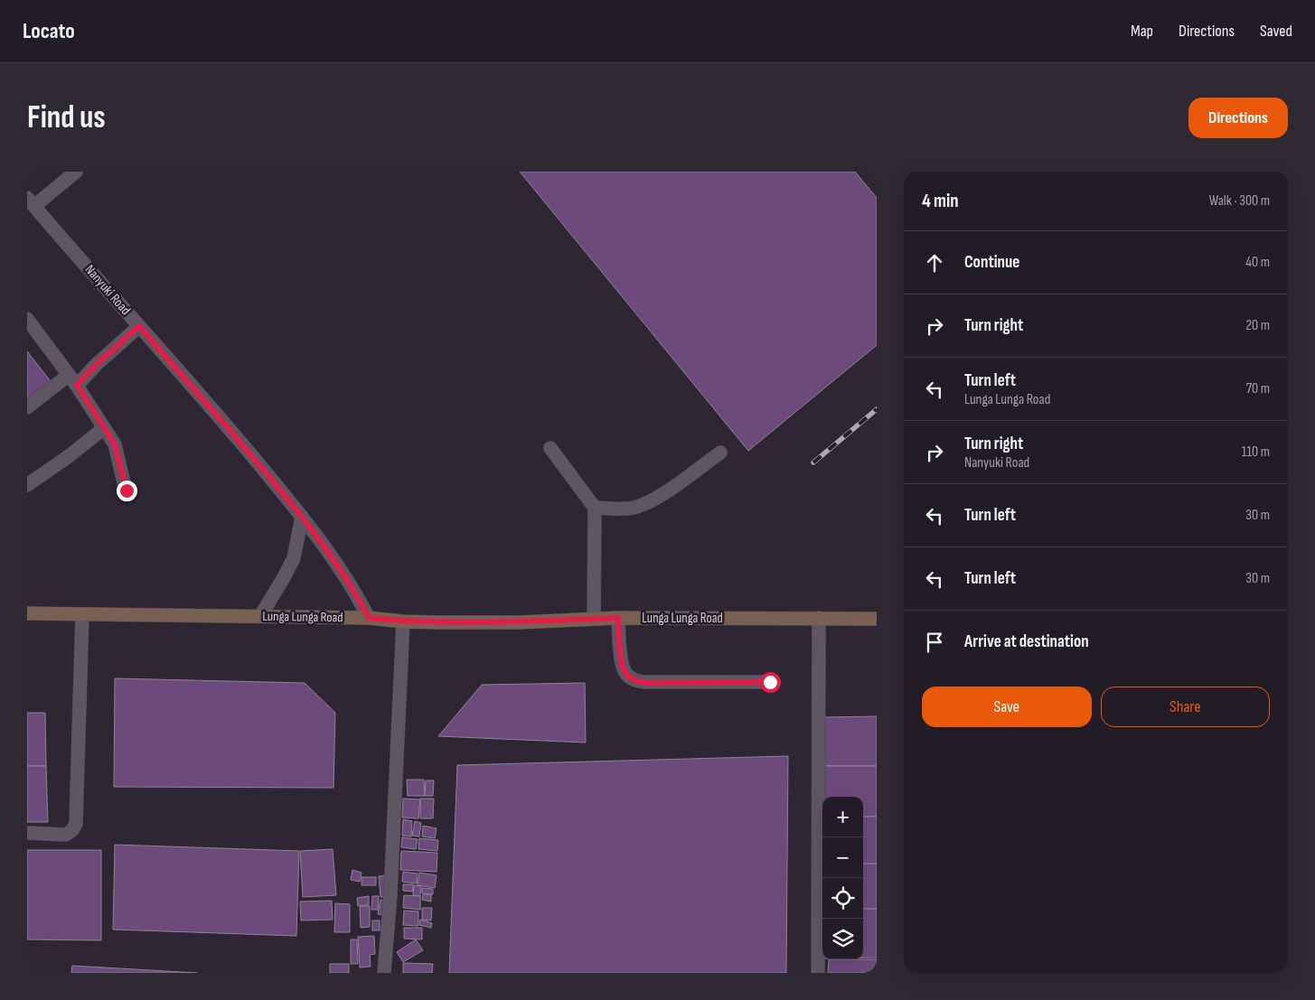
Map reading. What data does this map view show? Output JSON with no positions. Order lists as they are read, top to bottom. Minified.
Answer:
{"streets":{"main road":["Lunga Lunga Road"],"street":["Nanyuki Road"]},"crossings":[["Nanyuki Road","Lunga Lunga Road"]],"page":{"header":"Locato","nav":["Map","Directions","Saved"],"buttons":["Directions",["Save","Share"]],"title":"Find us","heading":["4 min","Walk · 300 m"],"list":[["Continue","40 m"],["Turn right","20 m"],["Turn left","Lunga Lunga Road","70 m"],["Turn right","Nanyuki Road","110 m"],["Turn left","30 m"],["Turn left","30 m"],"Arrive at destination"],"map_buttons":["+","−"]}}
